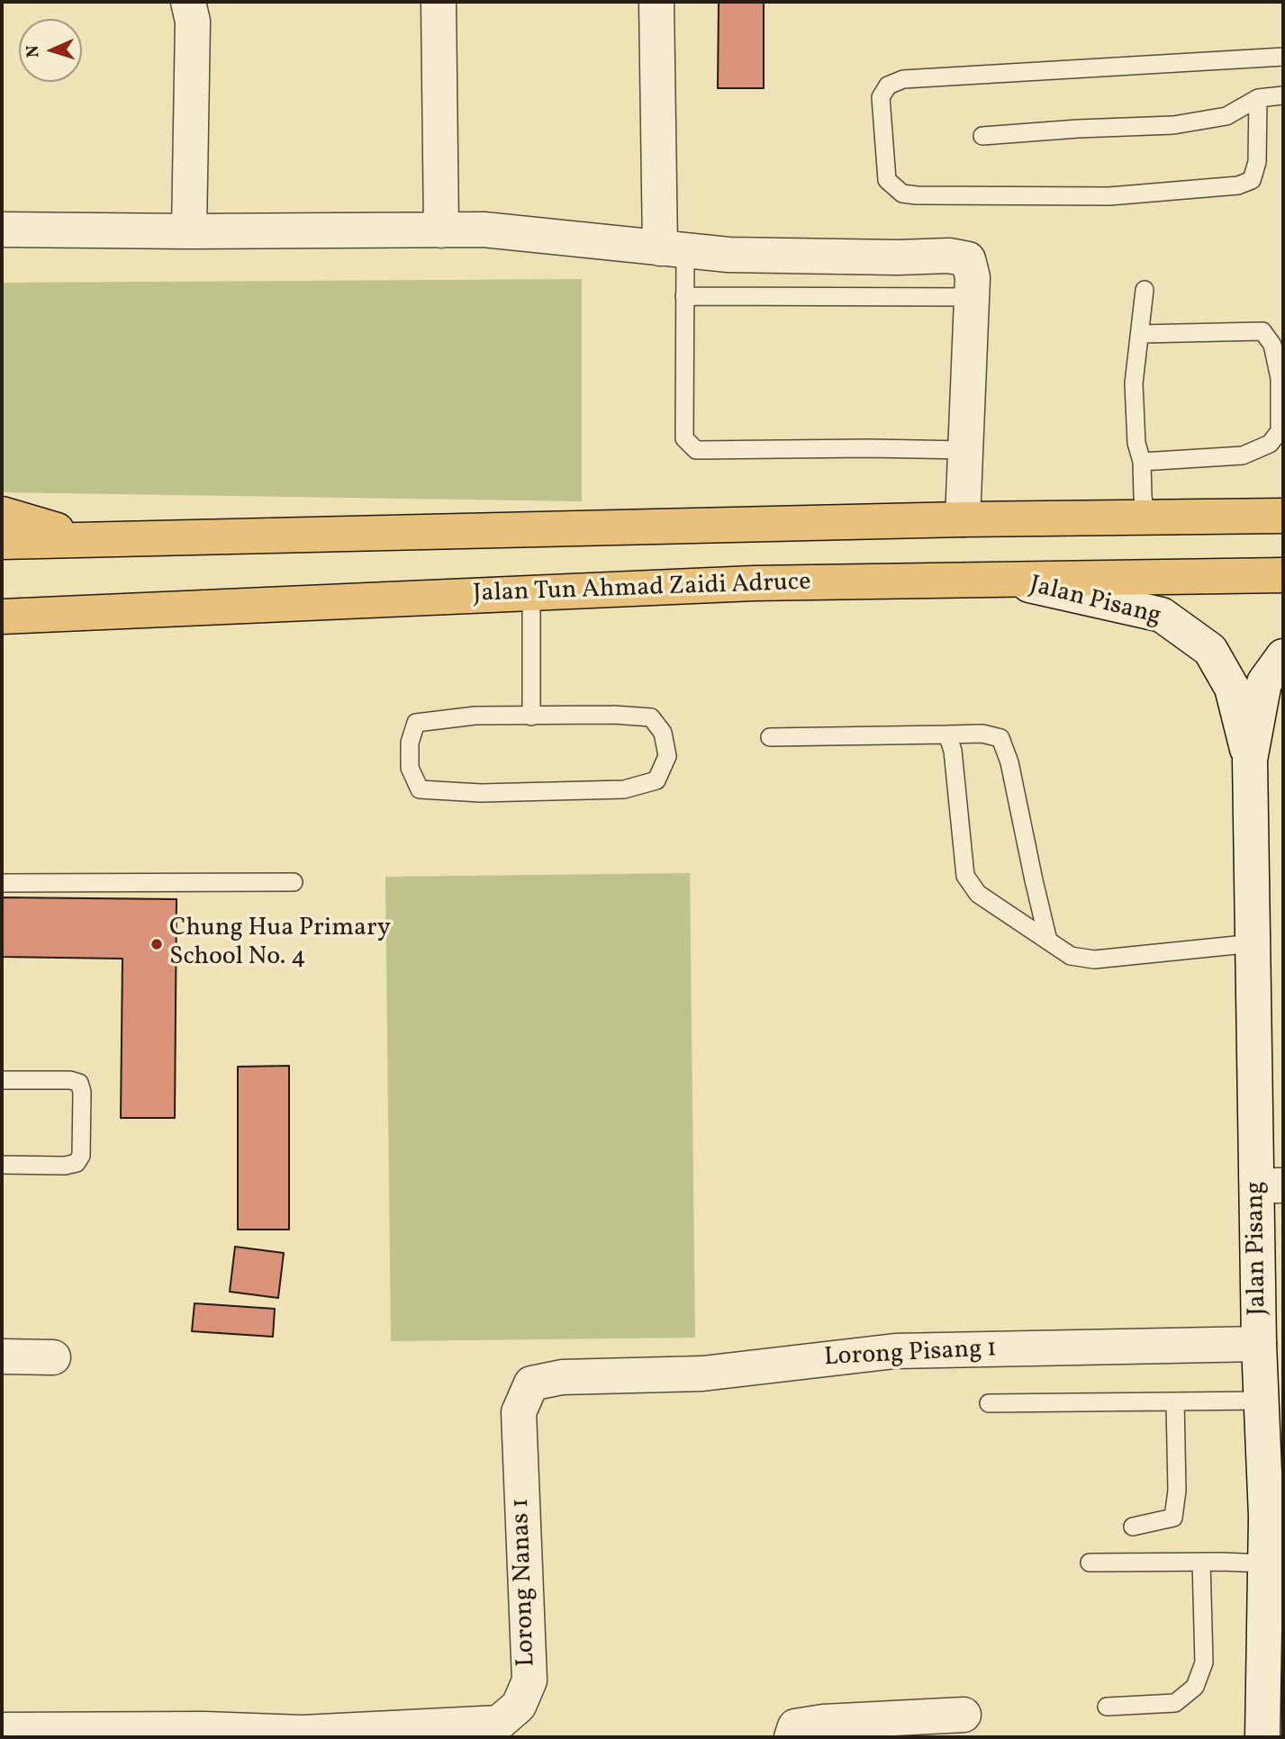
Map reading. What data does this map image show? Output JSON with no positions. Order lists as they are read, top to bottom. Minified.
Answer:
{"streets":{"main road":["Jalan Tun Ahmad Zaidi Adruce"],"street":["Jalan Pisang","Lorong Pisang 1","Lorong Nanas 1"]},"crossings":[["Jalan Tun Ahmad Zaidi Adruce","Jalan Pisang"],["Jalan Pisang","Lorong Pisang 1"],["Lorong Pisang 1","Lorong Nanas 1"]],"places":["Chung Hua Primary School No. 4"],"north":"left"}
